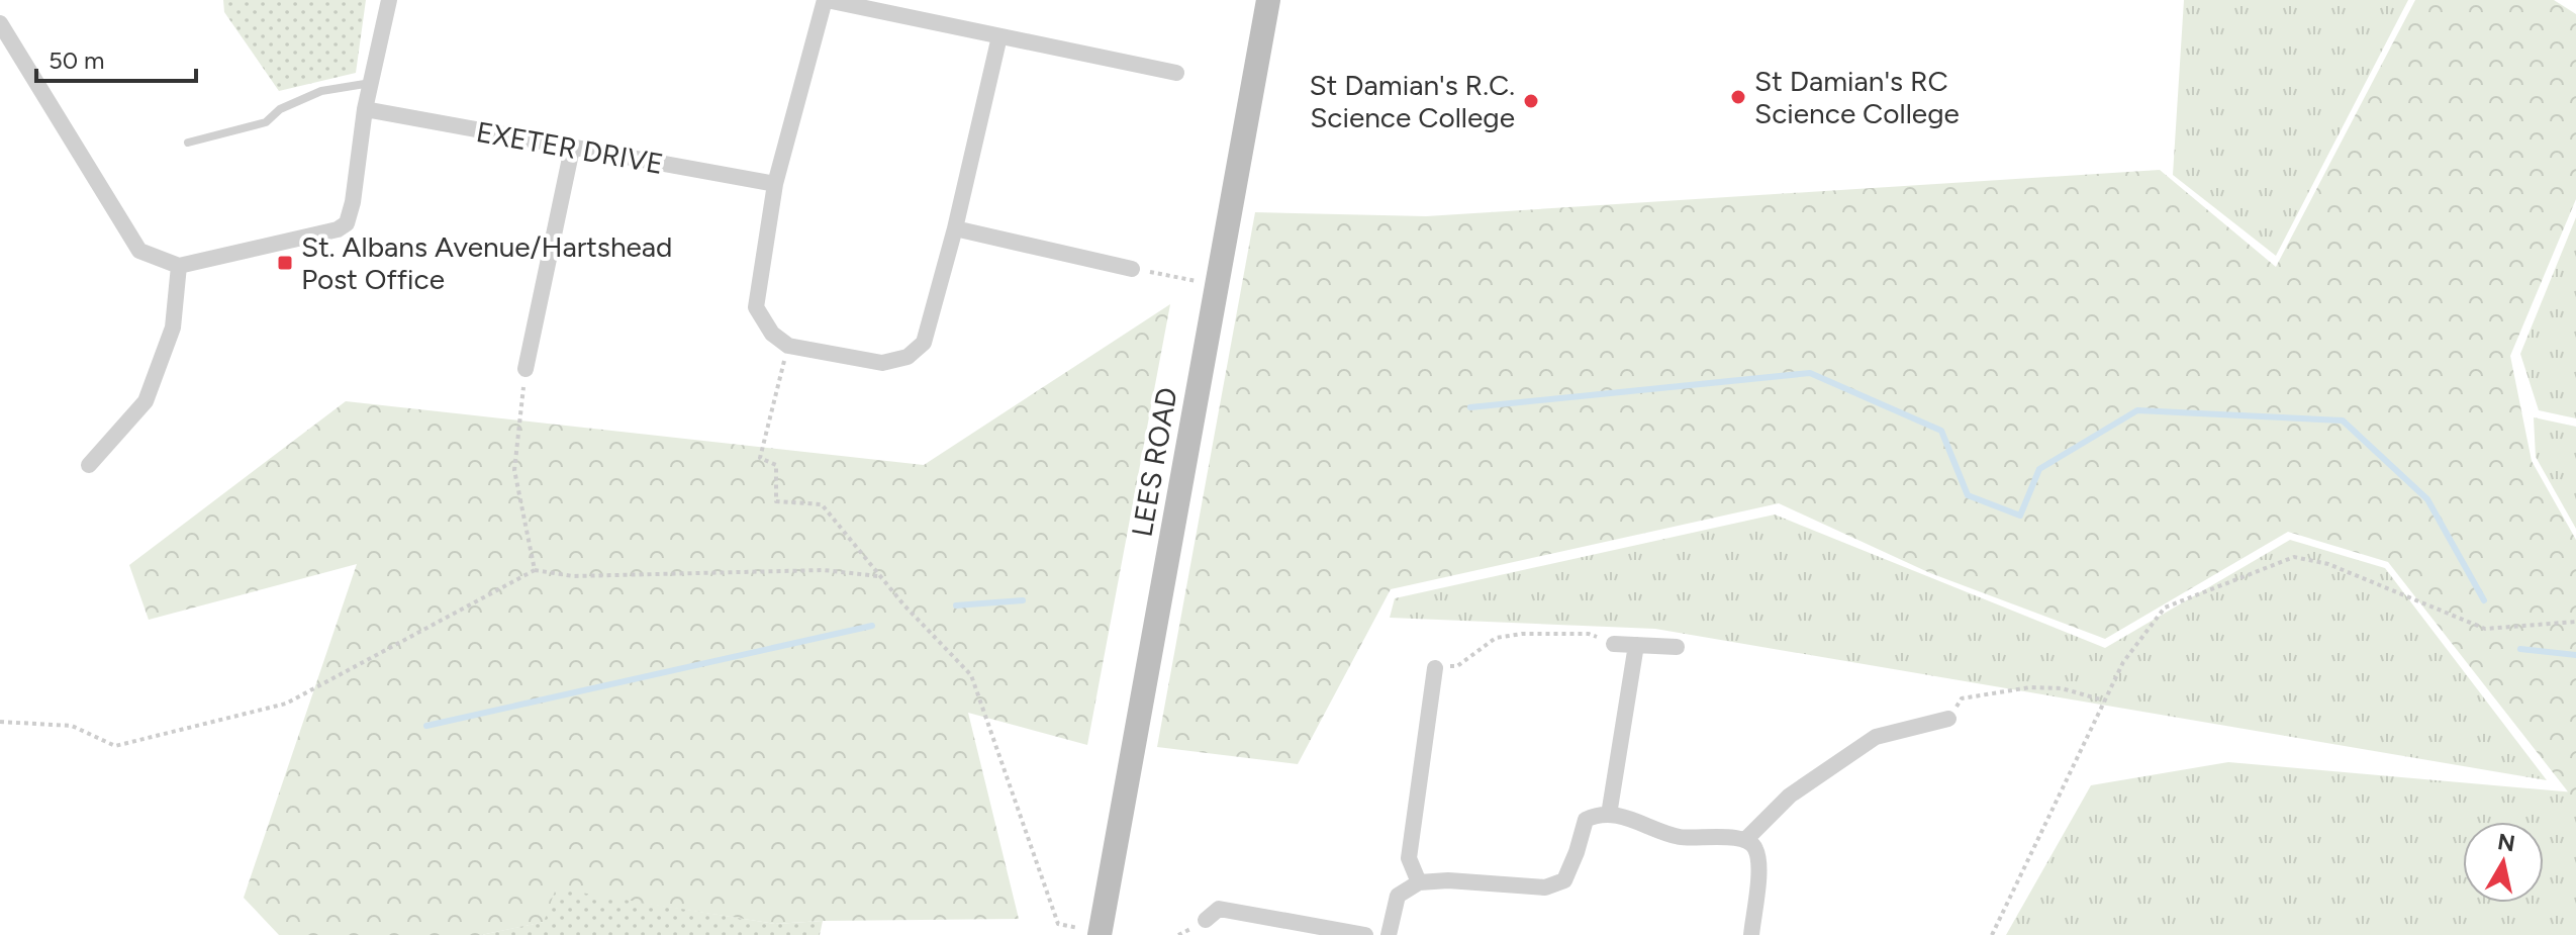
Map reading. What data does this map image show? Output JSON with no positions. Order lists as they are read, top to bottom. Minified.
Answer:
{"streets":{"main road":["LEES ROAD"],"street":["EXETER DRIVE"]},"places":{"other":["St Damian's RC Science College","St Damian's R.C. Science College"],"transit":["St. Albans Avenue/Hartshead Post Office"]},"scale_bar":"50 m","north":"top"}
